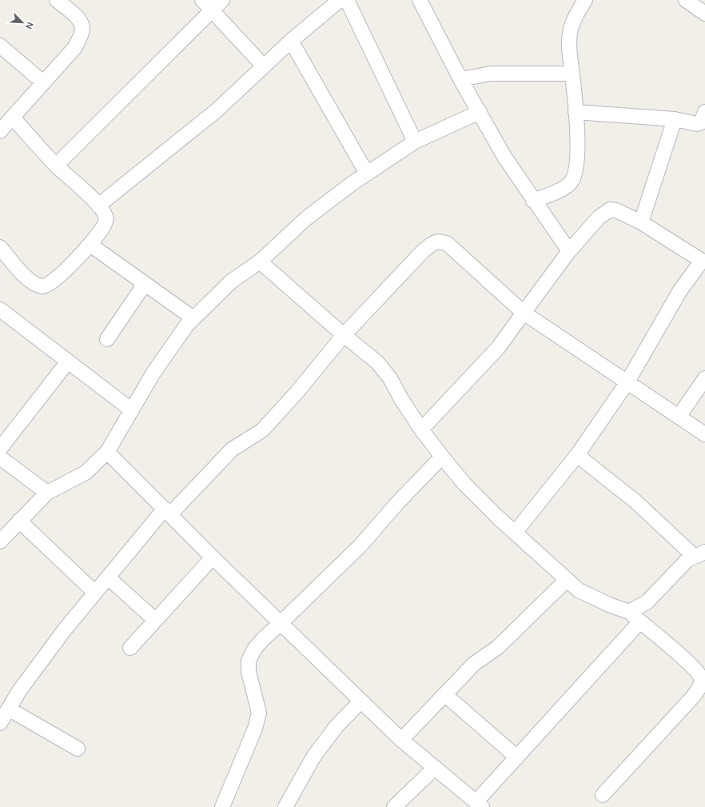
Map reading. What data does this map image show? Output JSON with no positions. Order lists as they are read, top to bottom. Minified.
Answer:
{"north":"bottom right"}
